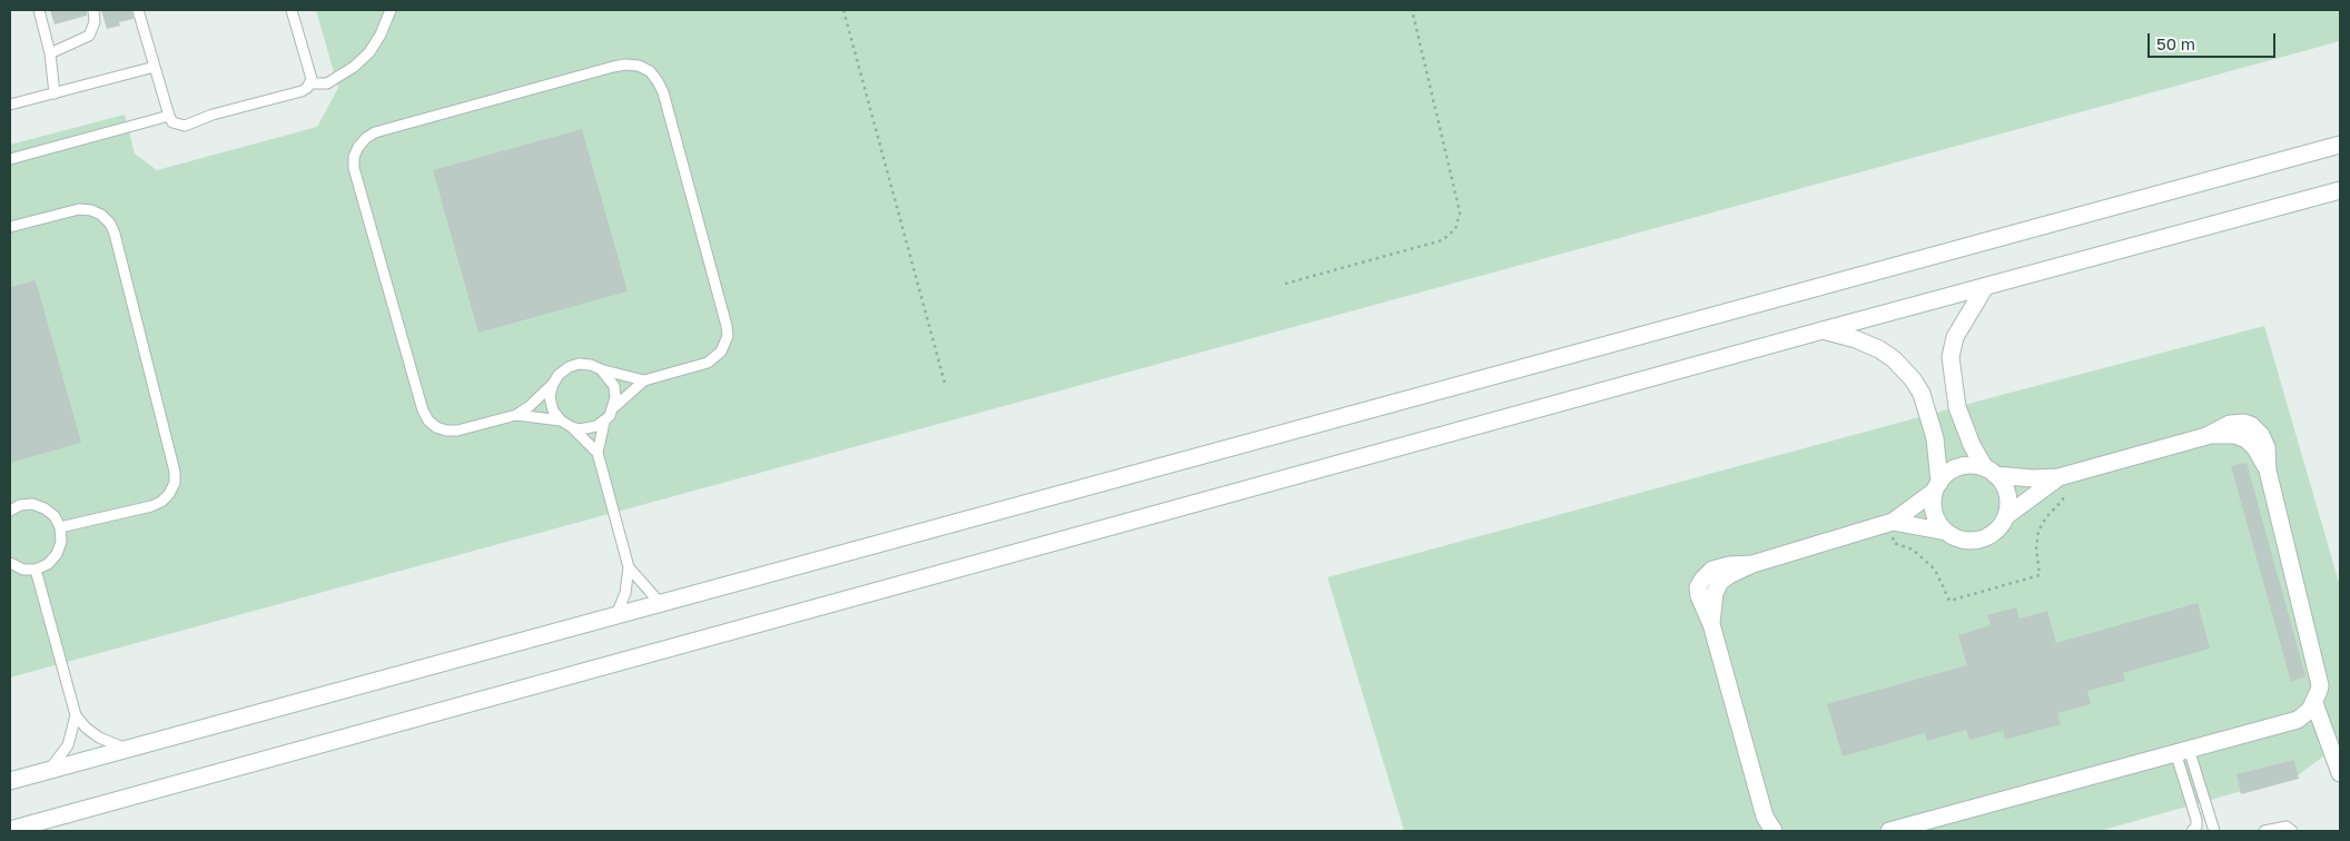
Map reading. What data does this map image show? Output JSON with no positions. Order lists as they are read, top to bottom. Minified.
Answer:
{"scale_bar":"50 m"}
